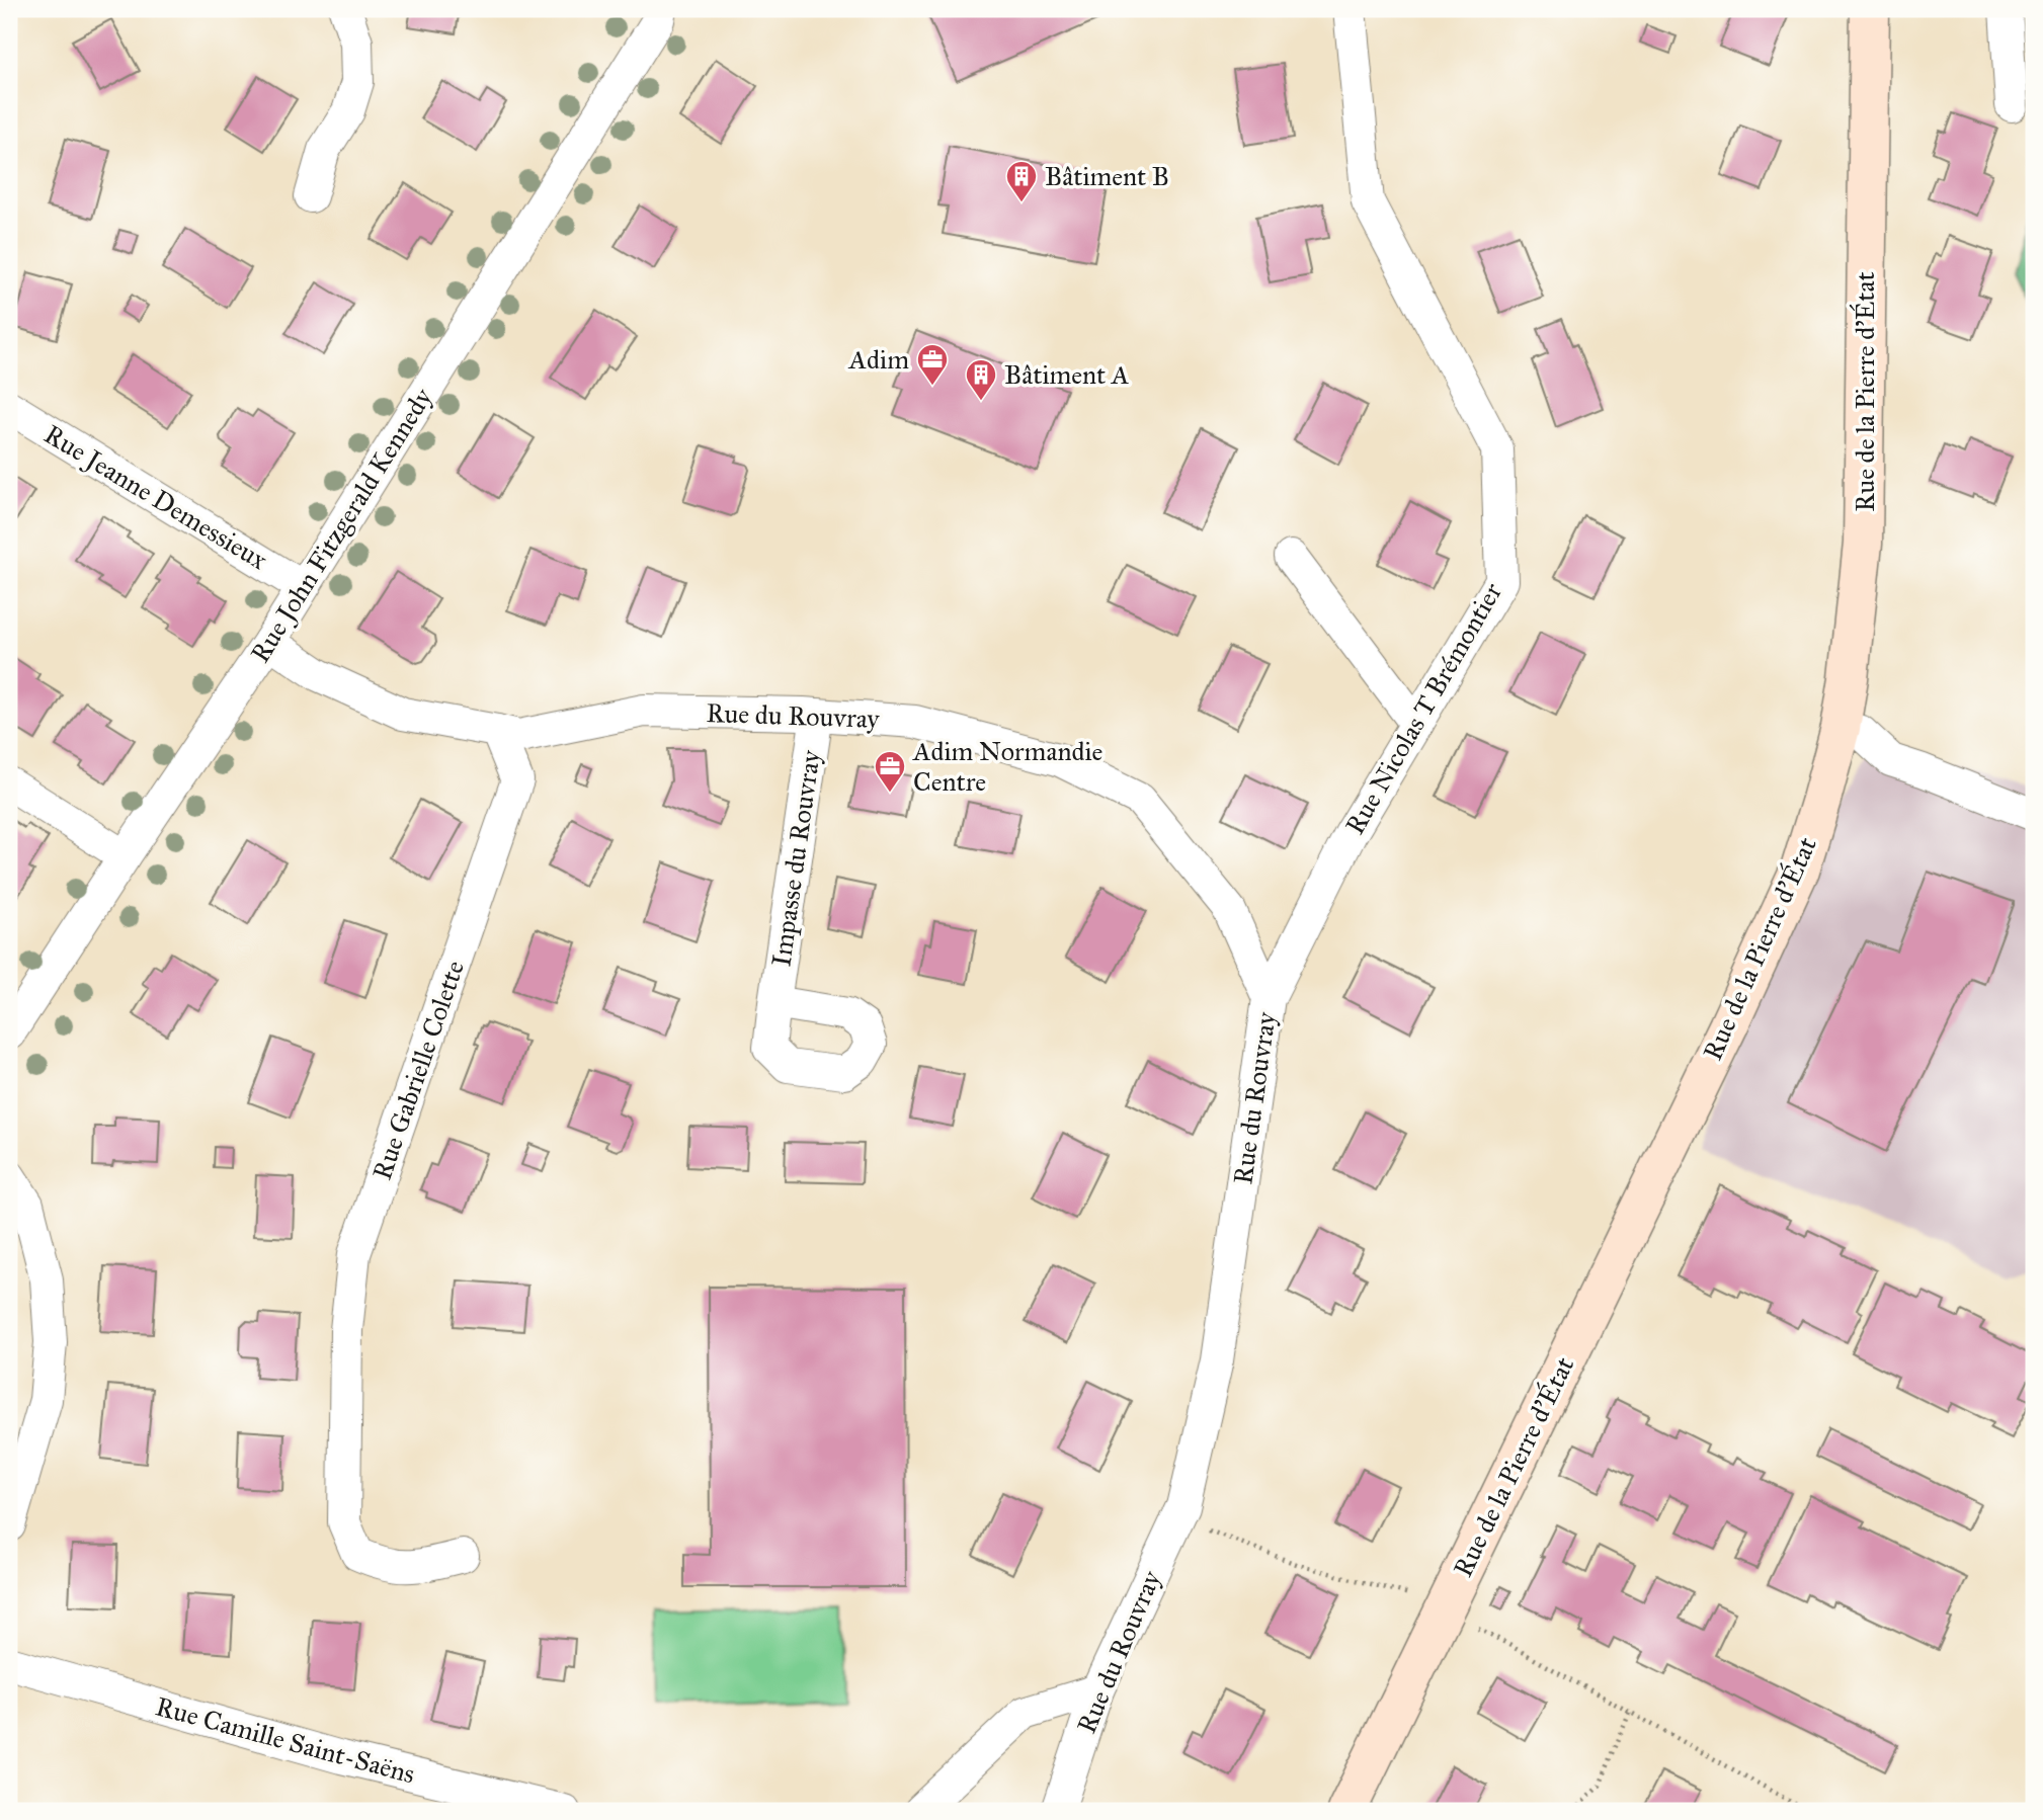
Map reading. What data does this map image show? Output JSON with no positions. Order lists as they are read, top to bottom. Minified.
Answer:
{"streets":{"street":["Rue de la Pierre d'État","Rue Jeanne Demessieux","Rue John Fitzgerald Kennedy","Rue Nicolas T Brémontier","Rue du Rouvray","Impasse du Rouvray","Rue Gabrielle Colette","Rue Camille Saint-Saëns"]},"crossings":[["Rue Jeanne Demessieux","Rue John Fitzgerald Kennedy"],["Rue Nicolas T Brémontier","Rue du Rouvray"],["Rue du Rouvray","Impasse du Rouvray"],["Rue du Rouvray","Rue Gabrielle Colette"]],"places":{"building":["Bâtiment B","Bâtiment A"],"office":["Adim","Adim Normandie Centre"]}}
